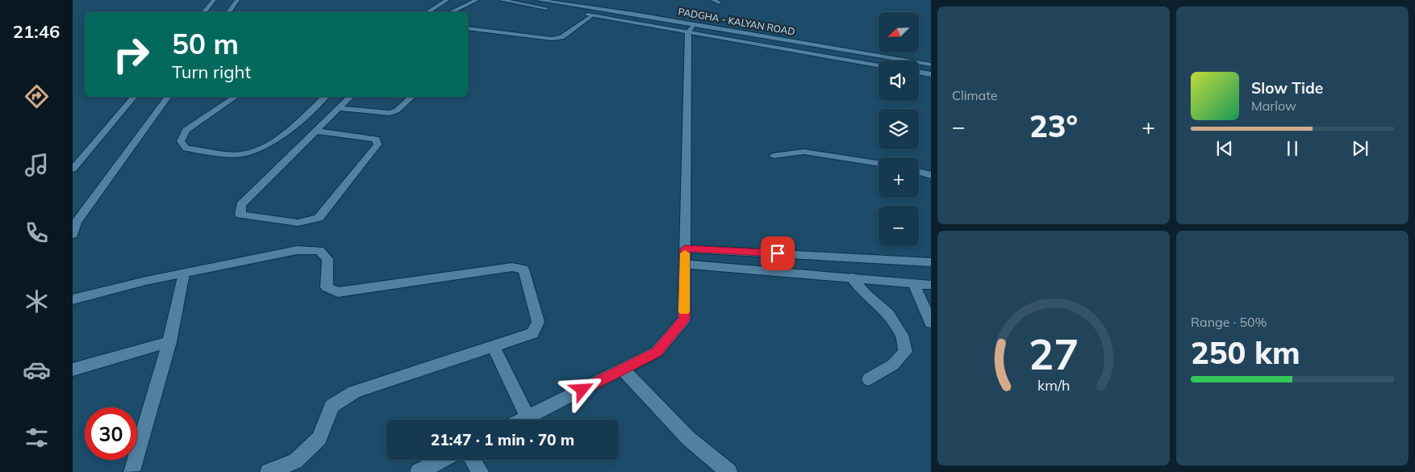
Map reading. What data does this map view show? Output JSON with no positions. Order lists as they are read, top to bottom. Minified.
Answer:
{"streets":{"street":["PADGHA - KALYAN ROAD"]},"north":"bottom left","page":{"tabs":"21:46","tile":["Climate",["Range · 50%","250 km"]],"map_buttons":["+","−"],"turn":["50 m","Turn right"],"song":["Slow Tide","Marlow"],"heat":["−","23°","+"],"limit":"30","trip":"21:47 · 1 min · 70 m","gauge":["27","km/h"]}}
